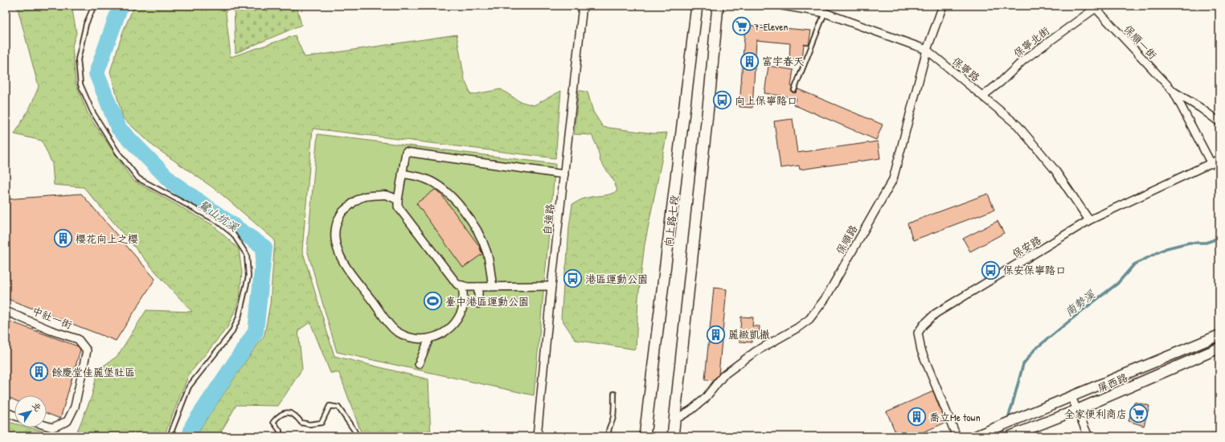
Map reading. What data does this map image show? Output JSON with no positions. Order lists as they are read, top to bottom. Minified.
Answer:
{"streets":{"main road":["向上路七段"],"street":["保寧北街","保順一街","保寧路","自強路","保順路","保安路","中社一街","屏西路"]},"crossings":[["保寧北街","保順一街"],["保寧北街","保寧路"],["保順一街","保安路"],["保寧路","保順路"],["保寧路","保安路"]],"water":["鷺山坑溪","南勢溪"],"places":{"supermarket":["7-Eleven","全家便利商店"],"building":["富宇春天","櫻花向上之櫻","麗緻凱撒","餘慶堂佳麗堡社區","喬立Me town"],"bus stop":["向上保寧路口","保安保寧路口","港區運動公園"],"sports":["臺中港區運動公園"]},"north":"top right"}
